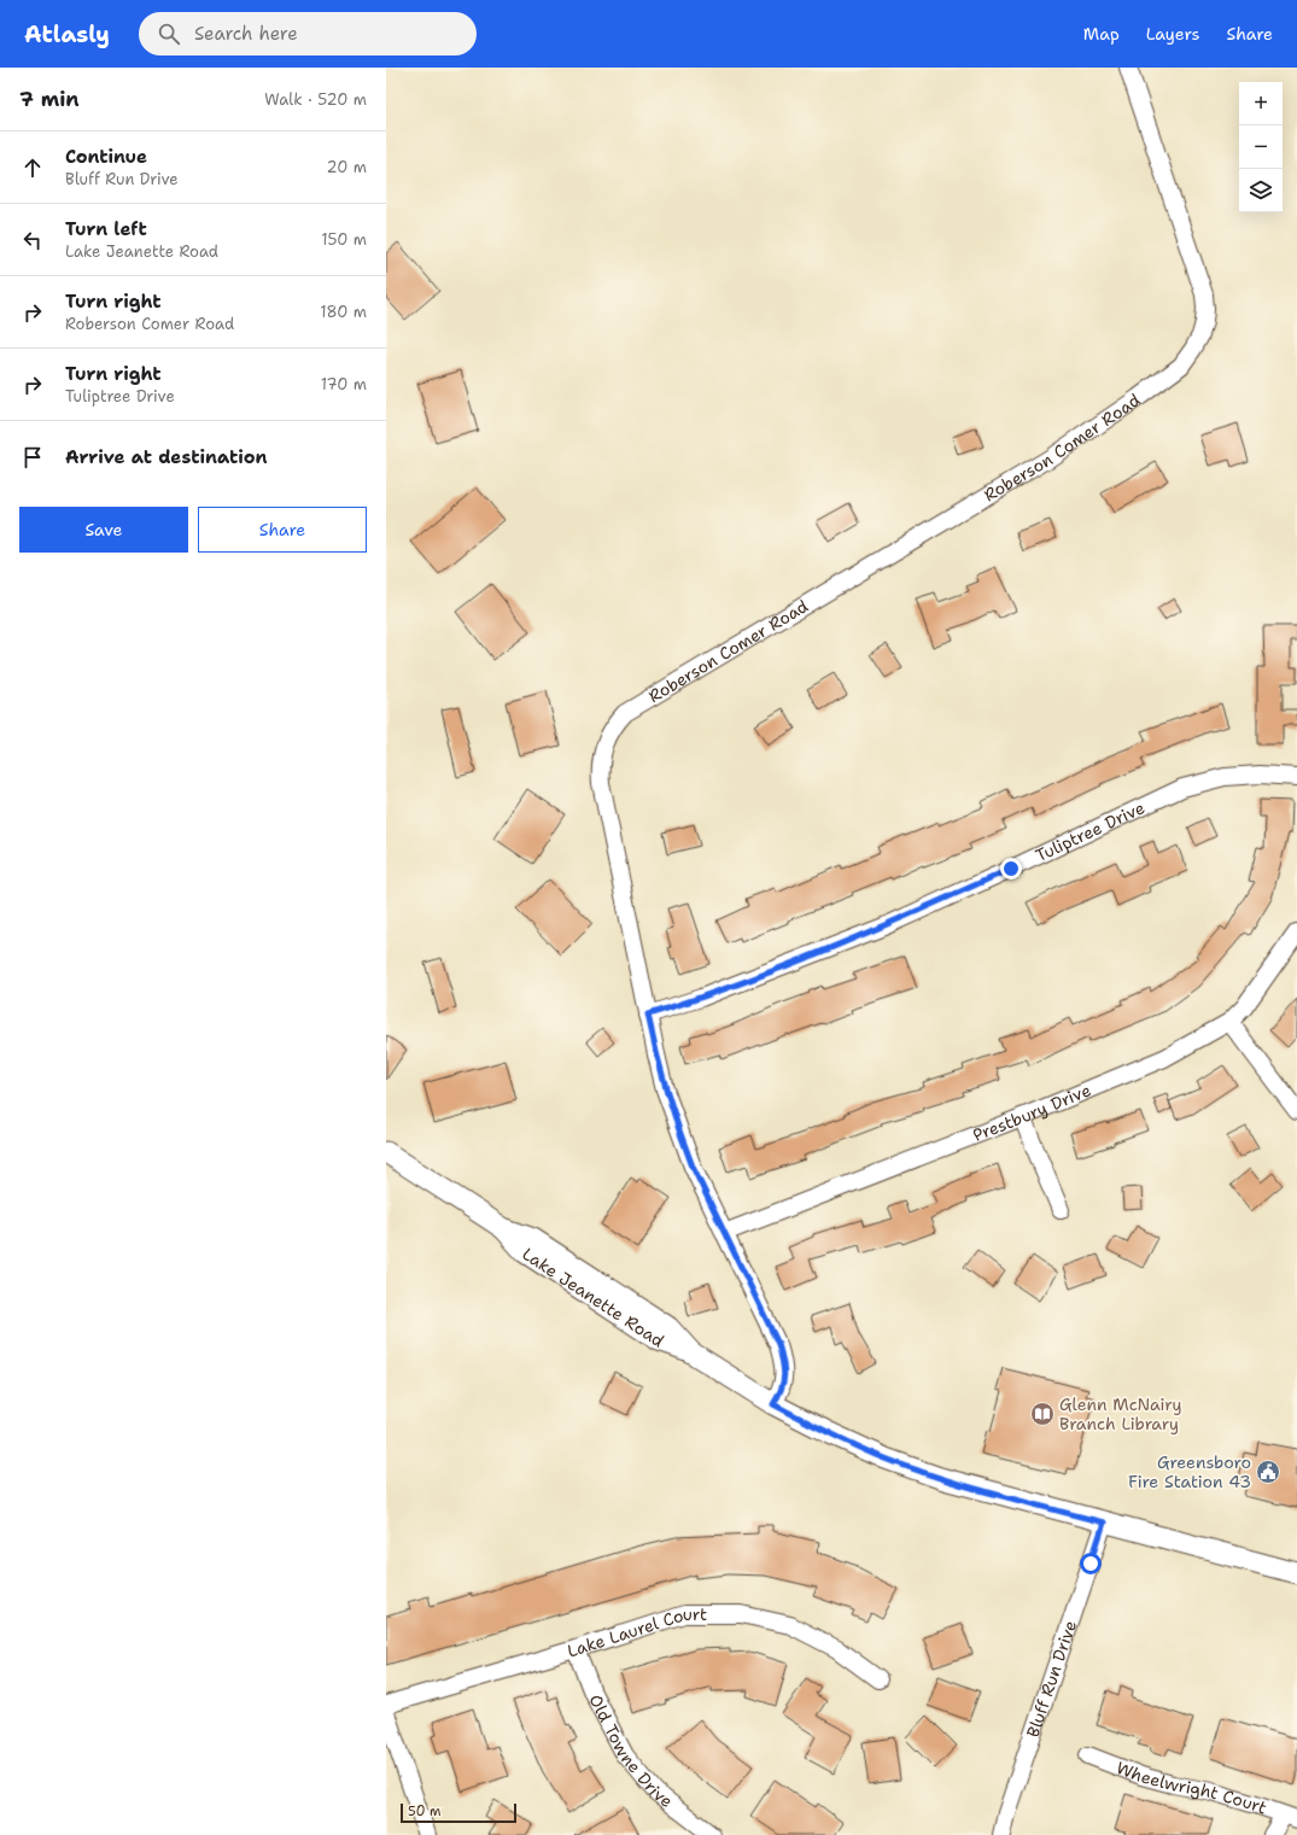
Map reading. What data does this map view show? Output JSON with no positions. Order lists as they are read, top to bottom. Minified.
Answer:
{"streets":{"street":["Roberson Comer Road","Tuliptree Drive","Prestbury Drive","Lake Jeanette Road","Lake Laurel Court","Bluff Run Drive","Old Towne Drive","Wheelwright Court"]},"crossings":[["Roberson Comer Road","Tuliptree Drive"],["Roberson Comer Road","Prestbury Drive"],["Roberson Comer Road","Lake Jeanette Road"],["Lake Jeanette Road","Bluff Run Drive"],["Lake Laurel Court","Old Towne Drive"]],"places":{"library":["Glenn McNairy Branch Library"],"public building":["Greensboro Fire Station 43"]},"scale_bar":"50 m","page":{"header":"Atlasly","search":"Search here","nav":["Map","Layers","Share"],"heading":["7 min","Walk · 520 m"],"map_buttons":["+","−"],"list":[["Continue","Bluff Run Drive","20 m"],["Turn left","Lake Jeanette Road","150 m"],["Turn right","Roberson Comer Road","180 m"],["Turn right","Tuliptree Drive","170 m"],"Arrive at destination"],"buttons":["Save","Share"],"scale":"50 m"}}
